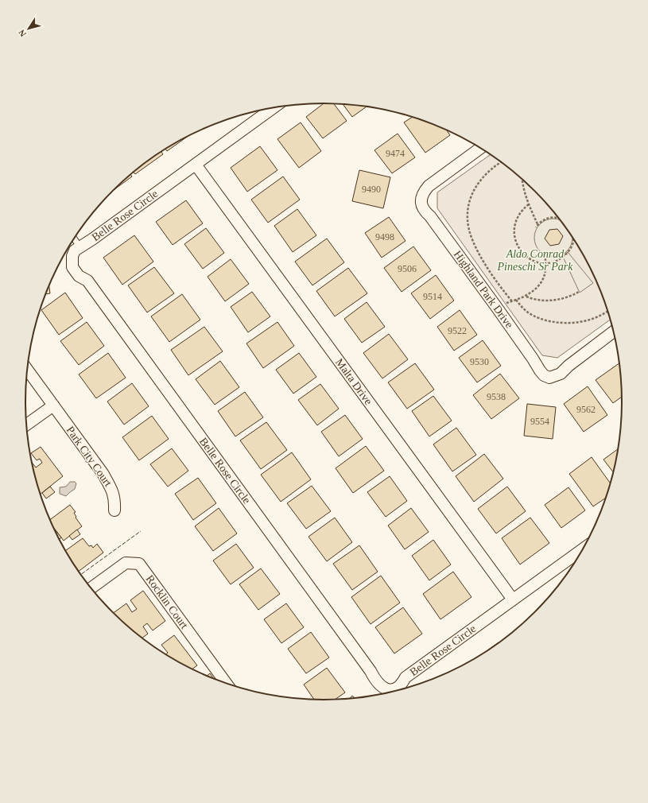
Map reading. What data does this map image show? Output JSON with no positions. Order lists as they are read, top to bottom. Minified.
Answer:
{"streets":{"street":["Belle Rose Circle","Highland Park Drive","Malta Drive","Park City Court","Rocklin Court"]},"crossings":[["Belle Rose Circle","Malta Drive"]],"parks":["Aldo Conrad Pineschi Sr Park"],"house_numbers":["9474","9490","9498","9506","9514","9522","9530","9538","9562","9554"],"north":"bottom left"}
